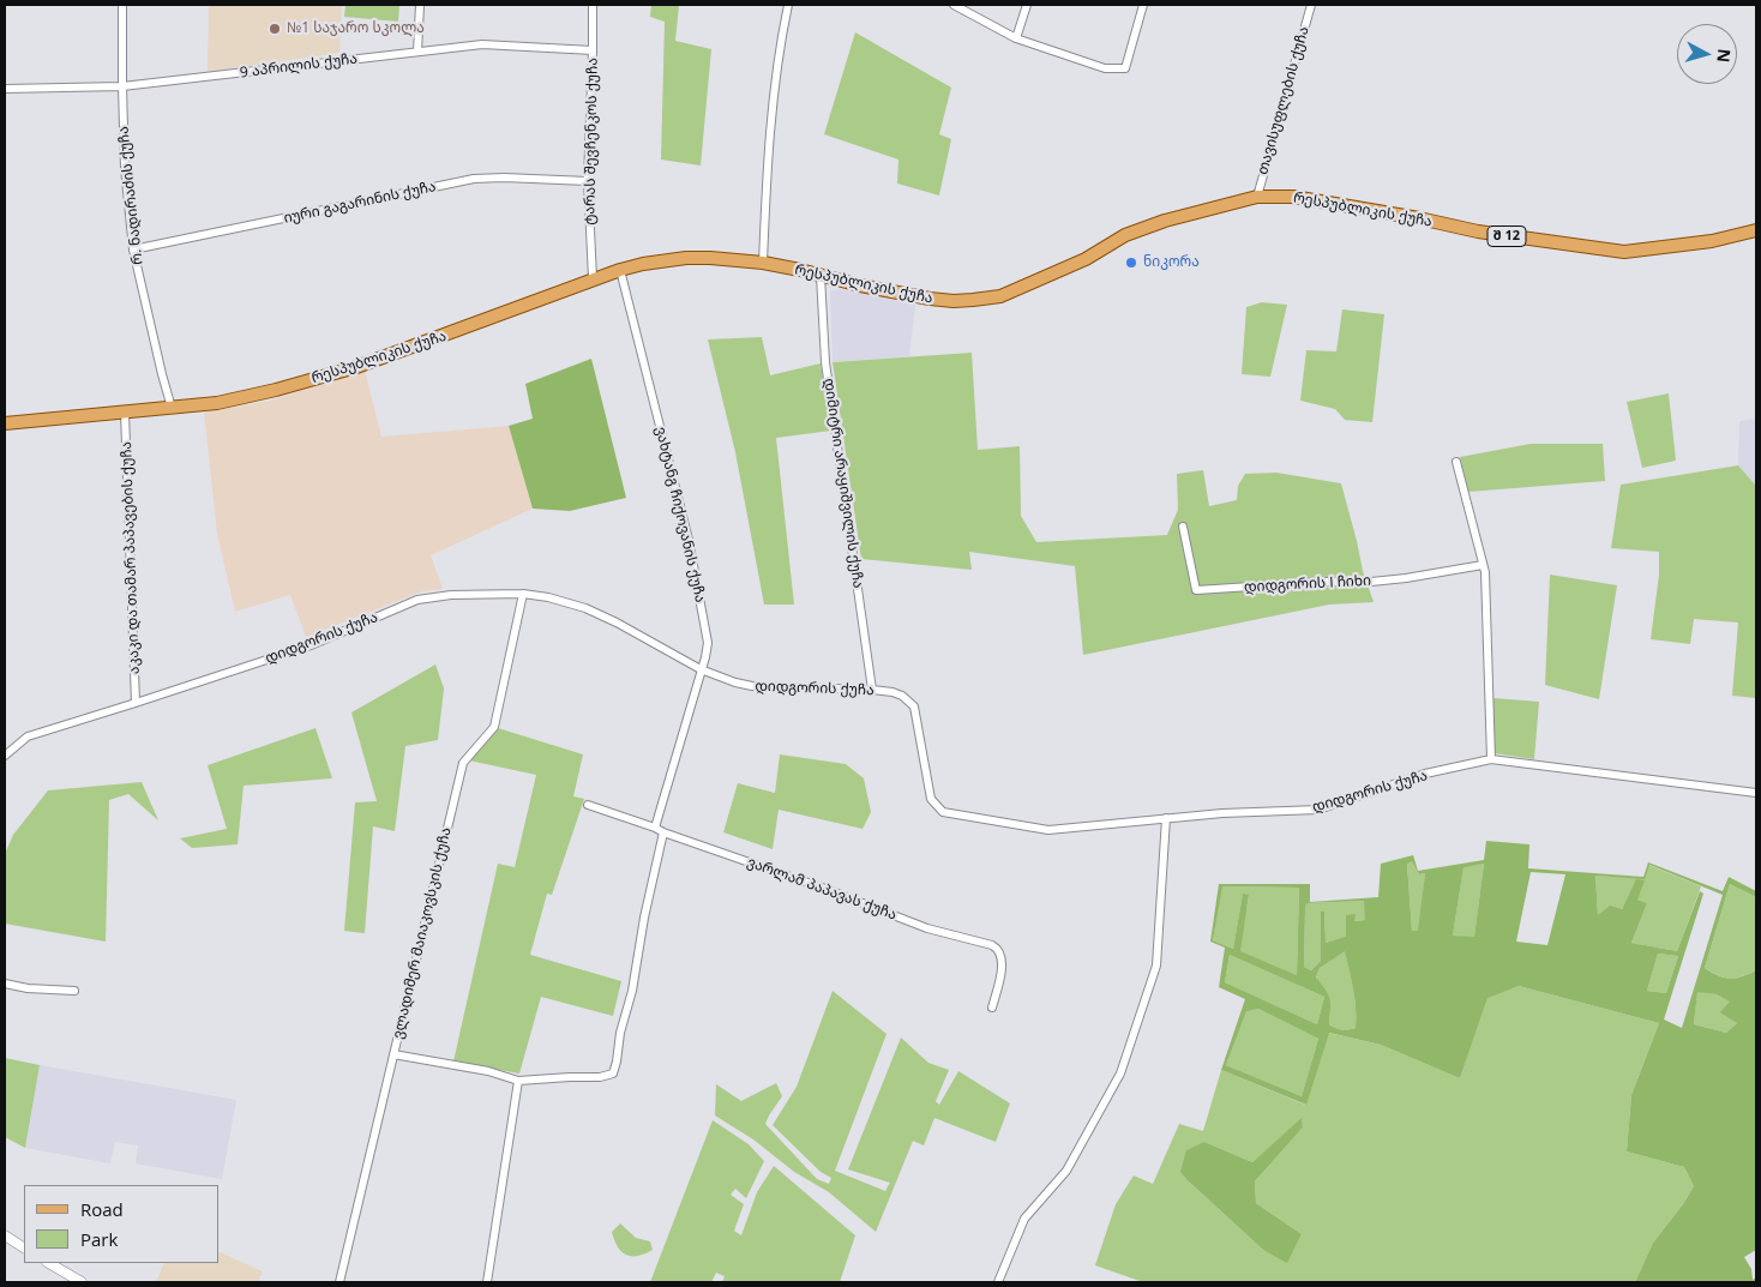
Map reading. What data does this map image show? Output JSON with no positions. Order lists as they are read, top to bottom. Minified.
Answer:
{"streets":{"main road":["რესპუბლიკის ქუჩა","შ 12"],"street":["9 აპრილის ქუჩა","თავისუფლების ქუჩა","ტარას შევჩენკოს ქუჩა","რ. ნადირაძის ქუჩა","იური გაგარინის ქუჩა","დიმიტრი არაყიშვილის ქუჩა","ვახტანგ ჩიქოვანის ქუჩა","აკაკი და თამარ პაპავების ქუჩა","დიდგორის I ჩიხი","დიდგორის ქუჩა","ვარლამ პაპავას ქუჩა","ვლადიმერ მაიაკოვსკის ქუჩა"]},"crossings":[["9 აპრილის ქუჩა","ტარას შევჩენკოს ქუჩა"],["9 აპრილის ქუჩა","რ. ნადირაძის ქუჩა"],["თავისუფლების ქუჩა","რესპუბლიკის ქუჩა"],["ტარას შევჩენკოს ქუჩა","იური გაგარინის ქუჩა"],["ტარას შევჩენკოს ქუჩა","რესპუბლიკის ქუჩა"],["რ. ნადირაძის ქუჩა","იური გაგარინის ქუჩა"],["რ. ნადირაძის ქუჩა","რესპუბლიკის ქუჩა"],["რესპუბლიკის ქუჩა","დიმიტრი არაყიშვილის ქუჩა"],["რესპუბლიკის ქუჩა","ვახტანგ ჩიქოვანის ქუჩა"],["რესპუბლიკის ქუჩა","აკაკი და თამარ პაპავების ქუჩა"],["დიმიტრი არაყიშვილის ქუჩა","დიდგორის ქუჩა"],["ვახტანგ ჩიქოვანის ქუჩა","დიდგორის ქუჩა"],["ვახტანგ ჩიქოვანის ქუჩა","ვარლამ პაპავას ქუჩა"],["აკაკი და თამარ პაპავების ქუჩა","დიდგორის ქუჩა"],["დიდგორის ქუჩა","ვლადიმერ მაიაკოვსკის ქუჩა"]],"places":["№1 საჯარო სკოლა","ნიკორა"],"legend":["Road","Park"],"north":"right"}
